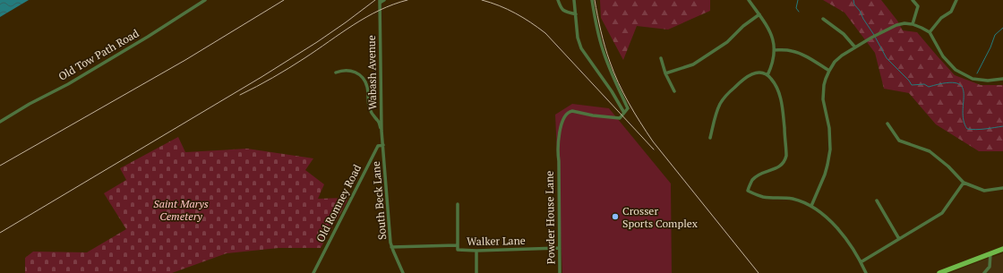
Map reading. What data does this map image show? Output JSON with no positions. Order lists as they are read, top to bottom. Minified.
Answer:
{"streets":{"street":["Old Tow Path Road","Wabash Avenue","South Beck Lane","Old Romney Road","Powder House Lane","Walker Lane"]},"crossings":[["Wabash Avenue","South Beck Lane"],["Wabash Avenue","Old Romney Road"],["South Beck Lane","Old Romney Road"],["Powder House Lane","Walker Lane"]],"parks":["Saint Marys Cemetery"],"places":["Crosser Sports Complex"]}
